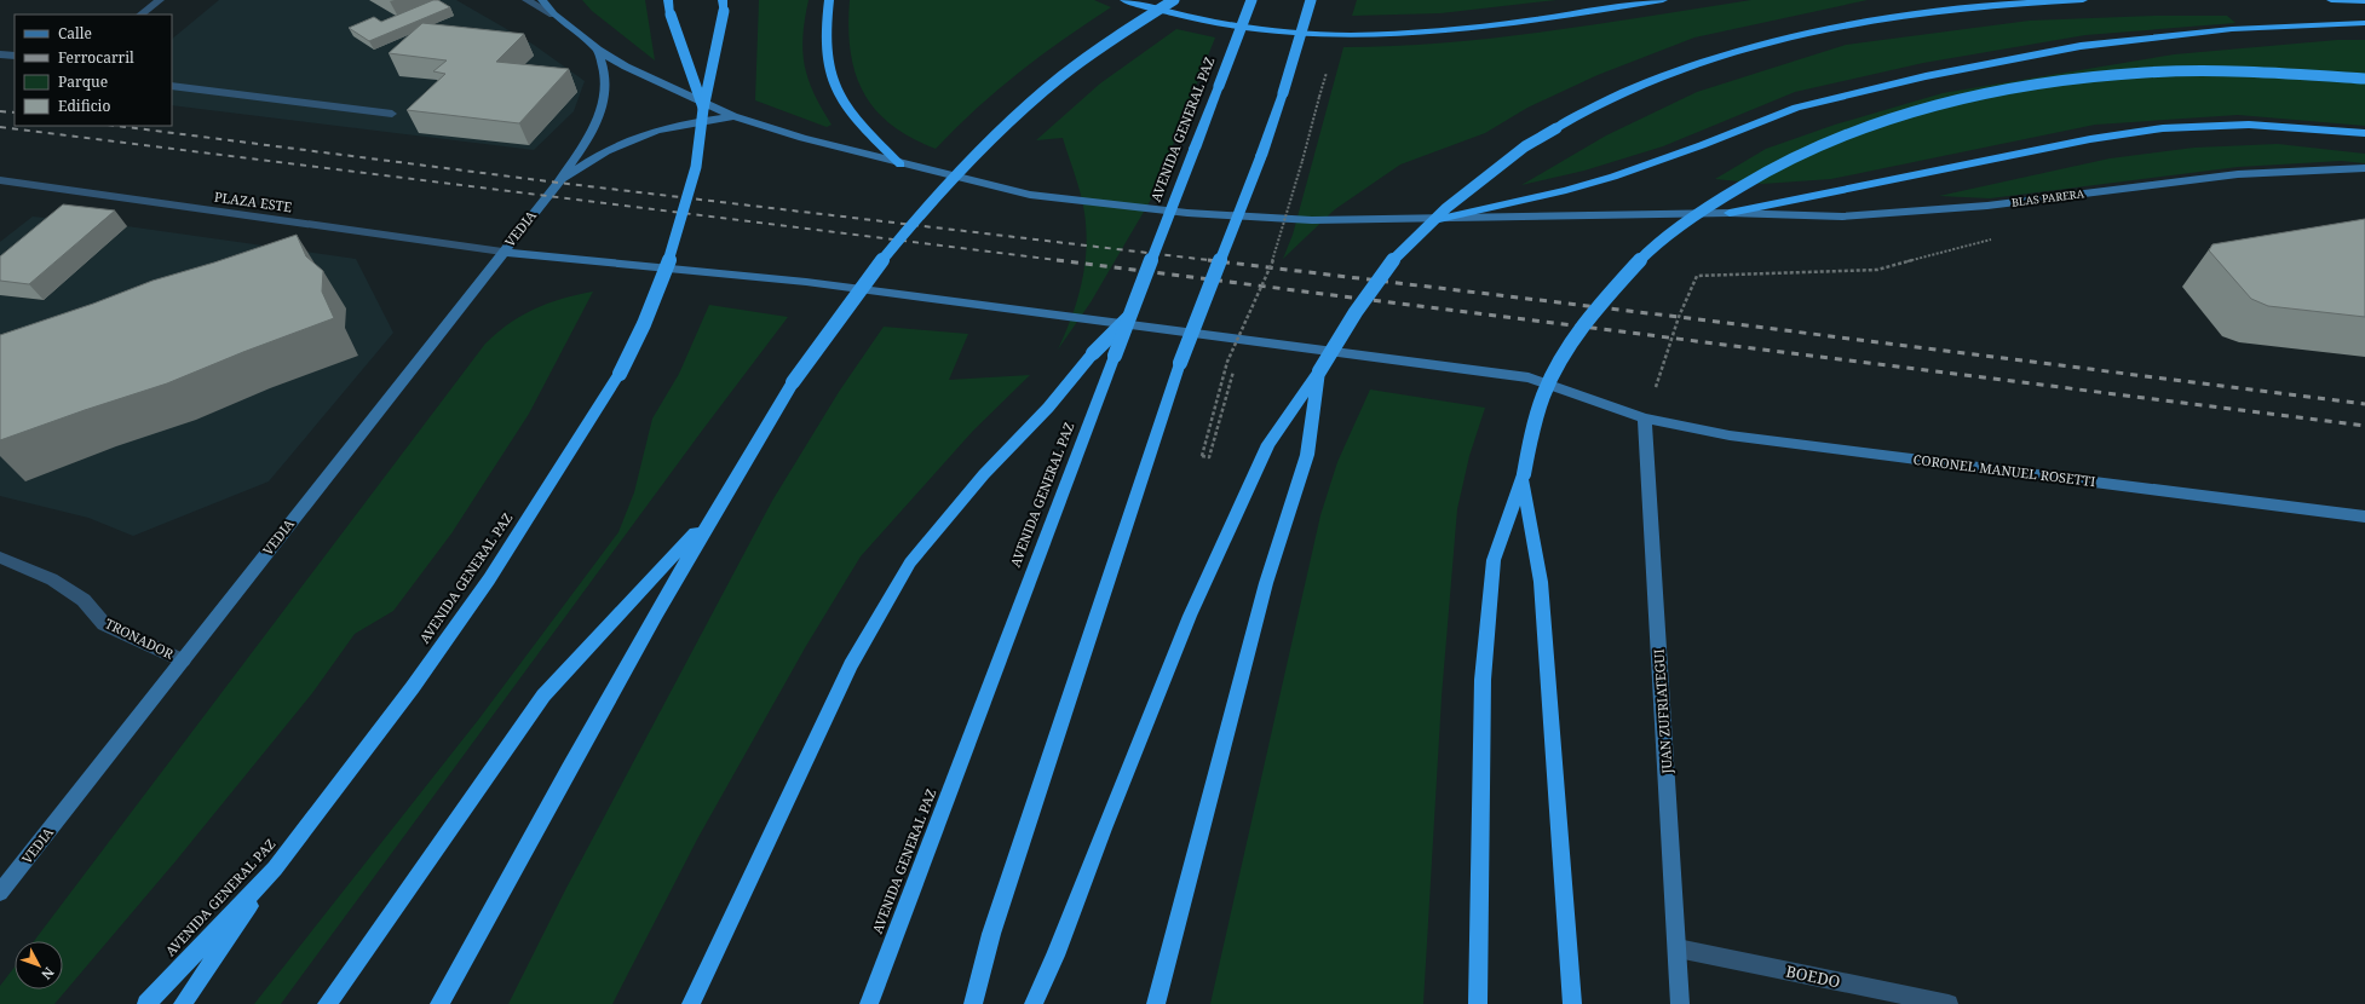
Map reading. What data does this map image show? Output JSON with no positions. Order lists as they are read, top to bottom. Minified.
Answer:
{"streets":{"highway":["AVENIDA GENERAL PAZ"],"street":["BLAS PARERA","PLAZA ESTE","VEDIA","CORONEL MANUEL ROSETTI","TRONADOR","JUAN ZUFRIATEGUI","BOEDO"]},"crossings":[["PLAZA ESTE","VEDIA"],["PLAZA ESTE","CORONEL MANUEL ROSETTI"],["VEDIA","CORONEL MANUEL ROSETTI"],["VEDIA","TRONADOR"],["CORONEL MANUEL ROSETTI","JUAN ZUFRIATEGUI"],["JUAN ZUFRIATEGUI","BOEDO"]],"legend":["Calle","Ferrocarril","Parque","Edificio"],"north":"bottom right"}
